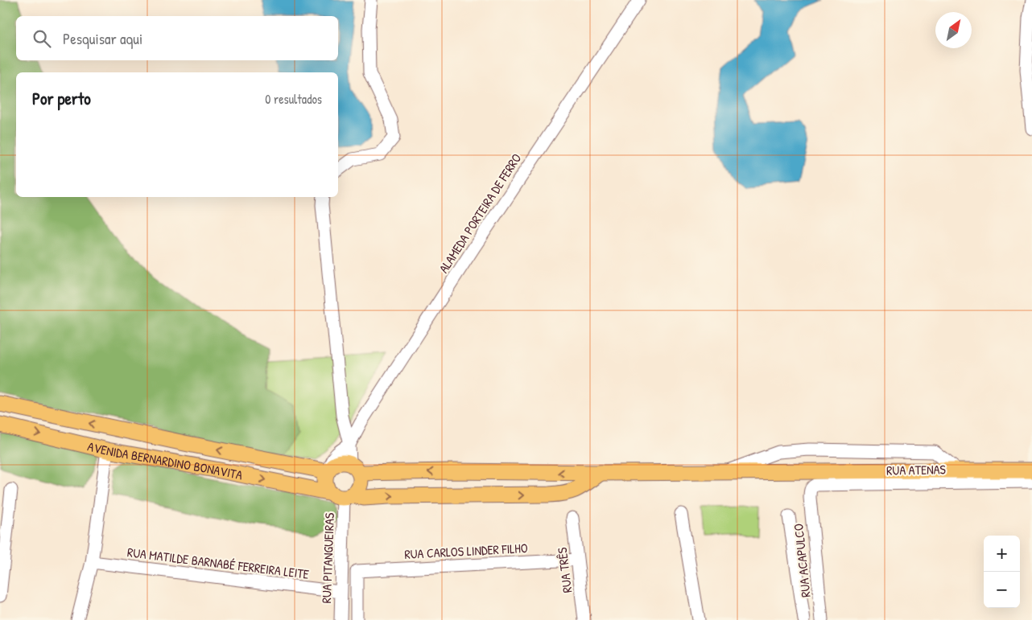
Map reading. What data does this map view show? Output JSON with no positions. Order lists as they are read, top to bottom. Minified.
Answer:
{"streets":{"main road":["AVENIDA BERNARDINO BONAVITA"],"street":["ALAMEDA PORTEIRA DE FERRO","RUA ATENAS","RUA CARLOS LINDER FILHO","RUA PITANGUEIRAS","RUA ACAPULCO","RUA MATILDE BARNABÉ FERREIRA LEITE","RUA TRÊS"]},"crossings":[["ALAMEDA PORTEIRA DE FERRO","AVENIDA BERNARDINO BONAVITA"],["ALAMEDA PORTEIRA DE FERRO","RUA PITANGUEIRAS"],["AVENIDA BERNARDINO BONAVITA","RUA PITANGUEIRAS"],["RUA ATENAS","RUA ACAPULCO"],["RUA CARLOS LINDER FILHO","RUA TRÊS"],["RUA PITANGUEIRAS","RUA MATILDE BARNABÉ FERREIRA LEITE"]],"north":"top right","page":{"search":"Pesquisar aqui","heading":["Por perto","0 resultados"],"map_buttons":["+","−"]}}
